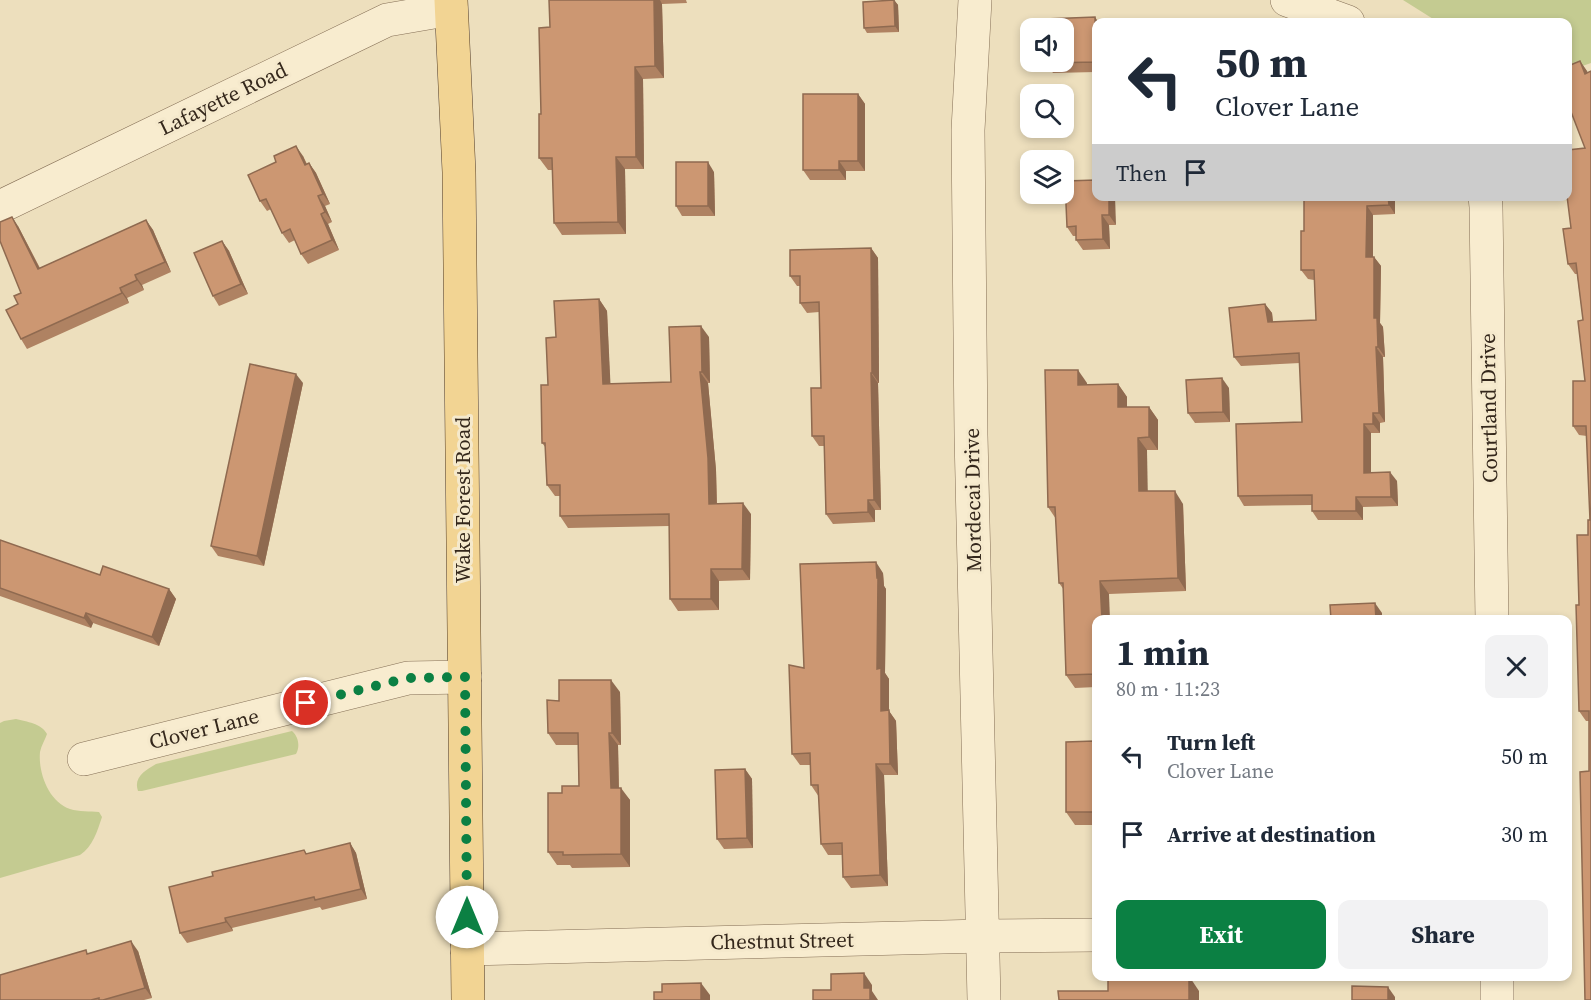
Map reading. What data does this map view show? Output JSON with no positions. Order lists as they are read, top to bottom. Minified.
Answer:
{"streets":{"main road":["Wake Forest Road"],"street":["Lafayette Road","Courtland Drive","Mordecai Drive","Clover Lane","Chestnut Street"]},"crossings":[["Lafayette Road","Wake Forest Road"],["Wake Forest Road","Clover Lane"],["Wake Forest Road","Chestnut Street"],["Mordecai Drive","Chestnut Street"]],"page":{"turn":["50 m","Clover Lane"],"then":"Then","heading":["1 min","80 m · 11:23"],"list":[{"name":"Turn left","note":"Clover Lane","value":"50 m"},{"name":"Arrive at destination","value":"30 m"}],"buttons":["Exit","Share"]}}
